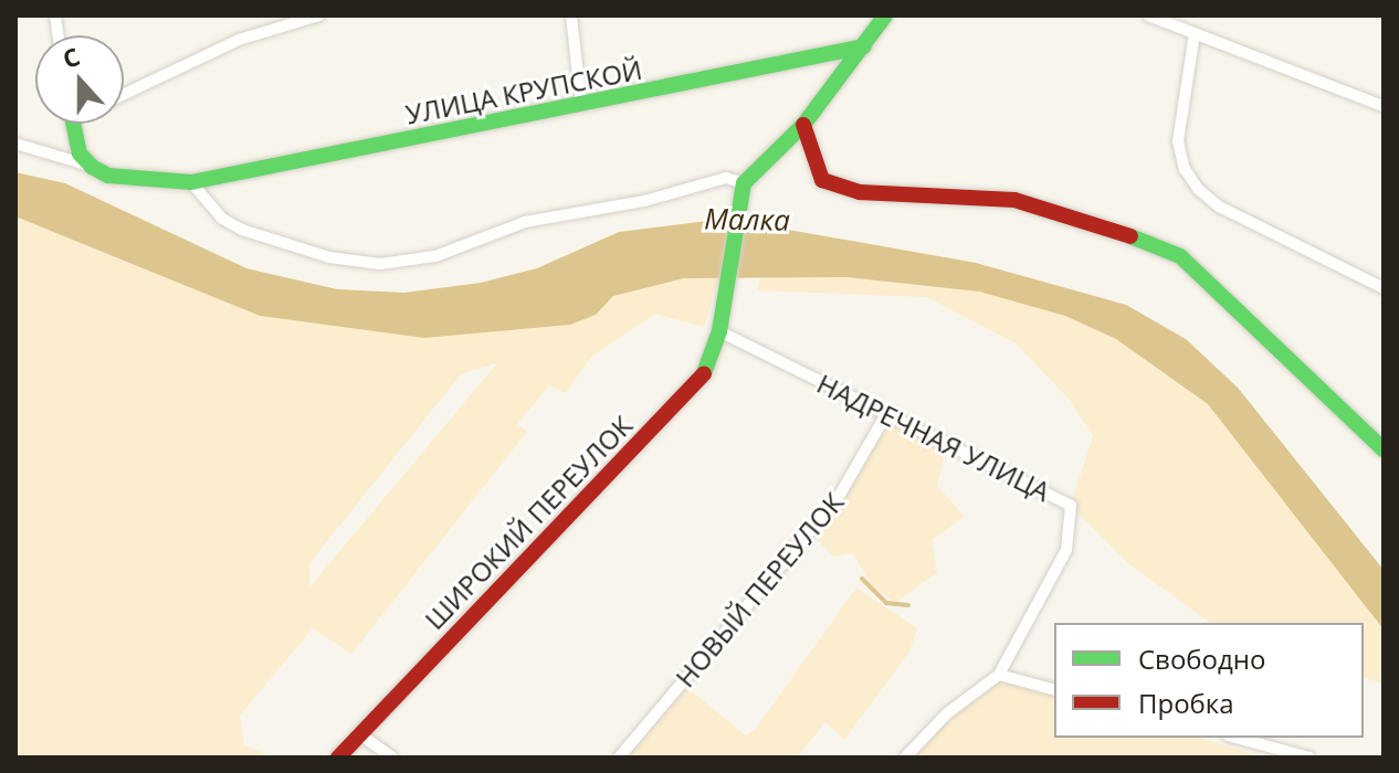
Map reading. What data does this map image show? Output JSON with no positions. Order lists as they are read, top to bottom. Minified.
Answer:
{"streets":{"street":["УЛИЦА КРУПСКОЙ","НАДРЕЧНАЯ УЛИЦА","ШИРОКИЙ ПЕРЕУЛОК","НОВЫЙ ПЕРЕУЛОК"]},"crossings":[["НАДРЕЧНАЯ УЛИЦА","ШИРОКИЙ ПЕРЕУЛОК"],["НАДРЕЧНАЯ УЛИЦА","НОВЫЙ ПЕРЕУЛОК"]],"water":["Малка"],"legend":["Свободно","Пробка"],"north":"top"}
